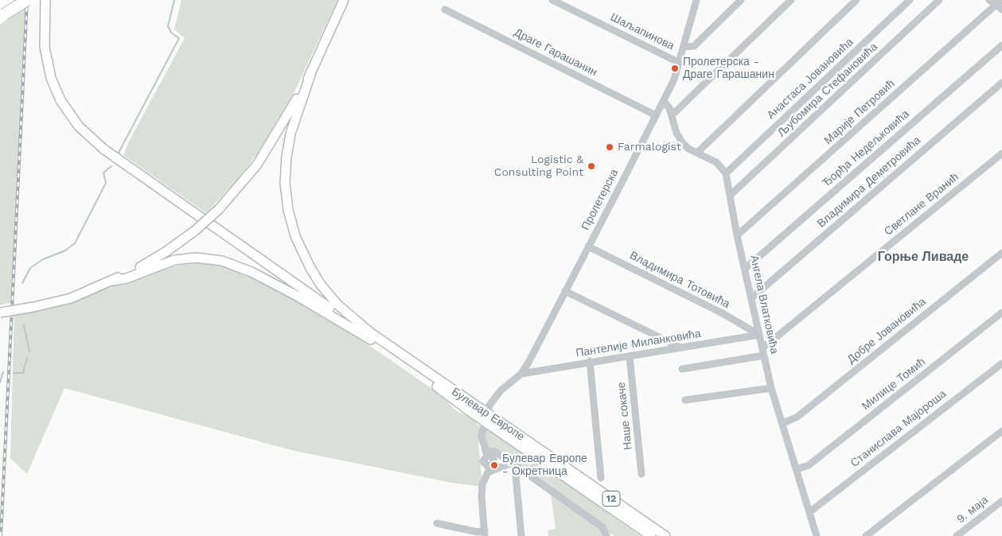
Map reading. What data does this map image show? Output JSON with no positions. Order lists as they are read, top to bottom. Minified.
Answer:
{"streets":{"main road":["Булевар Европе","12"],"street":["Шаљапинова","Драге Гарашанин","Анастаса Јовановића","Љубомира Стефановића","Марије Петровић","Ђорђа Недељковића","Владимира Деметровића","Пролетерска","Светлане Вранић","Владимира Тотовића","Ангела Влатковића","Добре Јовановића","Пантелије Миланковића","Милице Томић","Наше сокаче","Станислава Мајороша","9. маја"]},"crossings":[["Шаљапинова","Пролетерска"],["Драге Гарашанин","Пролетерска"],["Анастаса Јовановића","Ангела Влатковића"],["Љубомира Стефановића","Ангела Влатковића"],["Марије Петровић","Ангела Влатковића"],["Ђорђа Недељковића","Ангела Влатковића"],["Владимира Деметровића","Ангела Влатковића"],["Пролетерска","Владимира Тотовића"],["Пролетерска","Пантелије Миланковића"],["Пролетерска","Булевар Европе"],["Светлане Вранић","Ангела Влатковића"],["Владимира Тотовића","Ангела Влатковића"],["Владимира Тотовића","Пантелије Миланковића"],["Ангела Влатковића","Добре Јовановића"],["Ангела Влатковића","Пантелије Миланковића"],["Ангела Влатковића","Милице Томић"],["Ангела Влатковића","Станислава Мајороша"],["Пантелије Миланковића","Наше сокаче"]],"districts":["Горње Ливаде"],"places":["Пролетерска - Драге Гарашанин","Farmalogist","Logistic & Consulting Point","Булевар Европе - Окретница"]}
